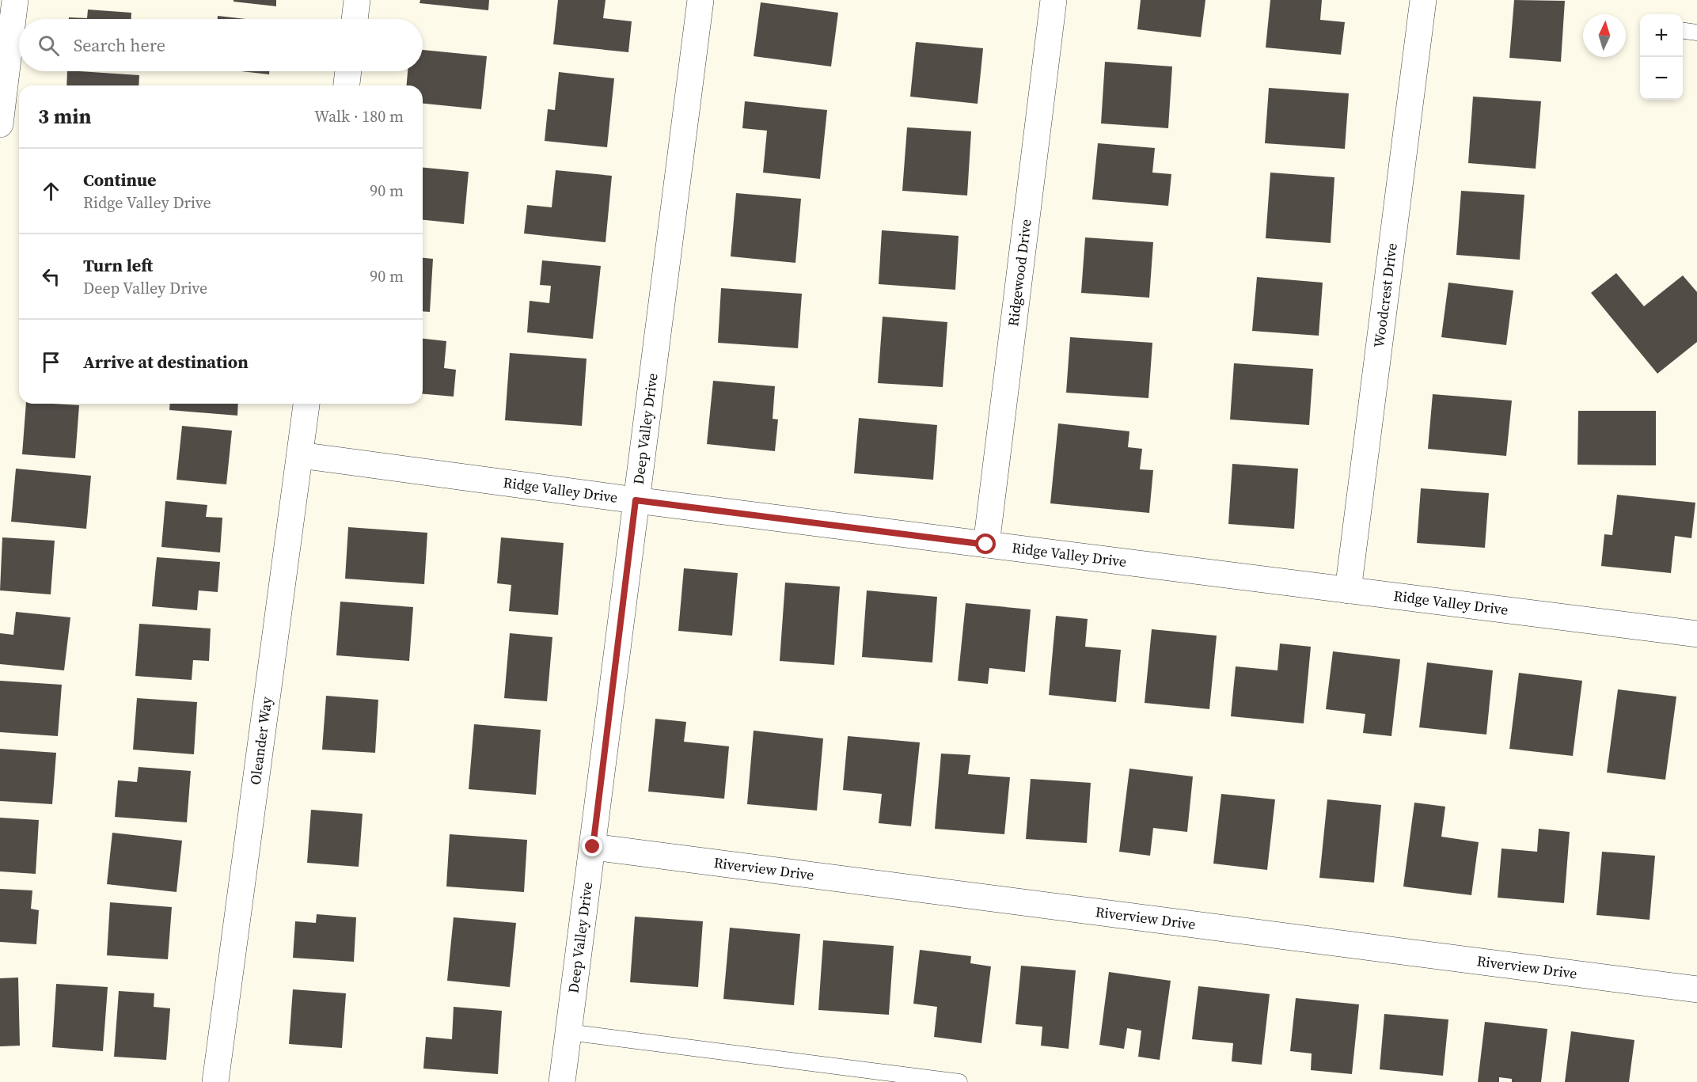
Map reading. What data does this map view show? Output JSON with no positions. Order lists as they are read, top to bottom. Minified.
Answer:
{"streets":{"street":["Ridgewood Drive","Woodcrest Drive","Deep Valley Drive","Ridge Valley Drive","Oleander Way","Riverview Drive"]},"crossings":[["Ridgewood Drive","Ridge Valley Drive"],["Woodcrest Drive","Ridge Valley Drive"],["Deep Valley Drive","Ridge Valley Drive"],["Deep Valley Drive","Riverview Drive"],["Ridge Valley Drive","Oleander Way"]],"north":"top","page":{"map_buttons":["+","−"],"search":"Search here","heading":["3 min","Walk · 180 m"],"list":[["Continue","Ridge Valley Drive","90 m"],["Turn left","Deep Valley Drive","90 m"],"Arrive at destination"]}}
